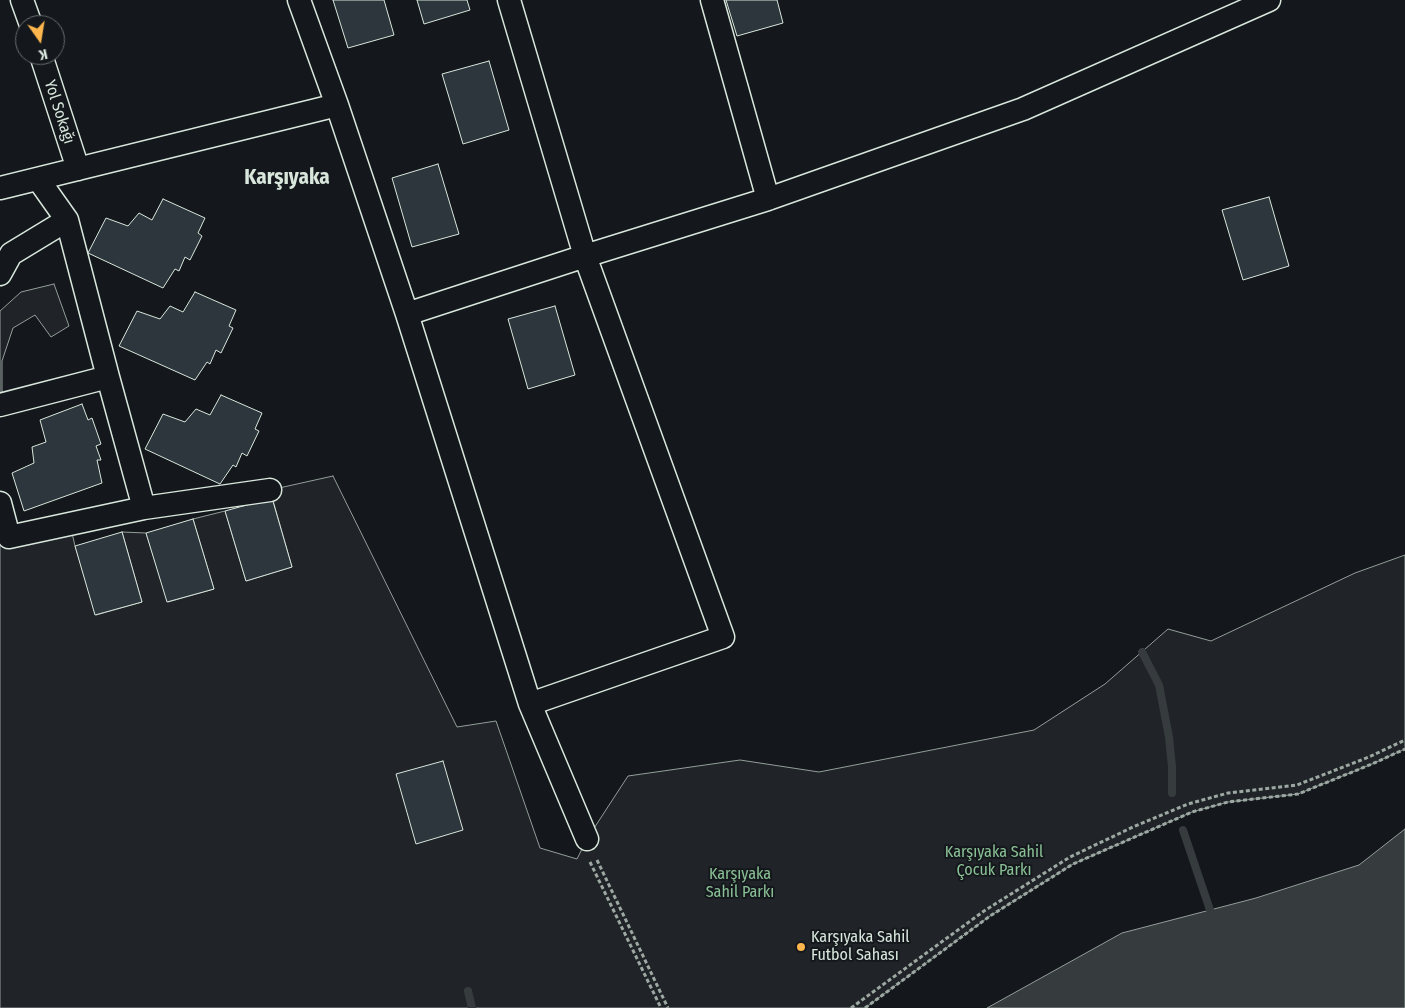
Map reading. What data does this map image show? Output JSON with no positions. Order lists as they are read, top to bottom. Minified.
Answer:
{"streets":{"street":["Yol Sokağı"]},"districts":["Karşıyaka"],"parks":["Karşıyaka Sahil Çocuk Parkı","Karşıyaka Sahil Parkı"],"places":["Karşıyaka Sahil Futbol Sahası"],"north":"bottom"}
